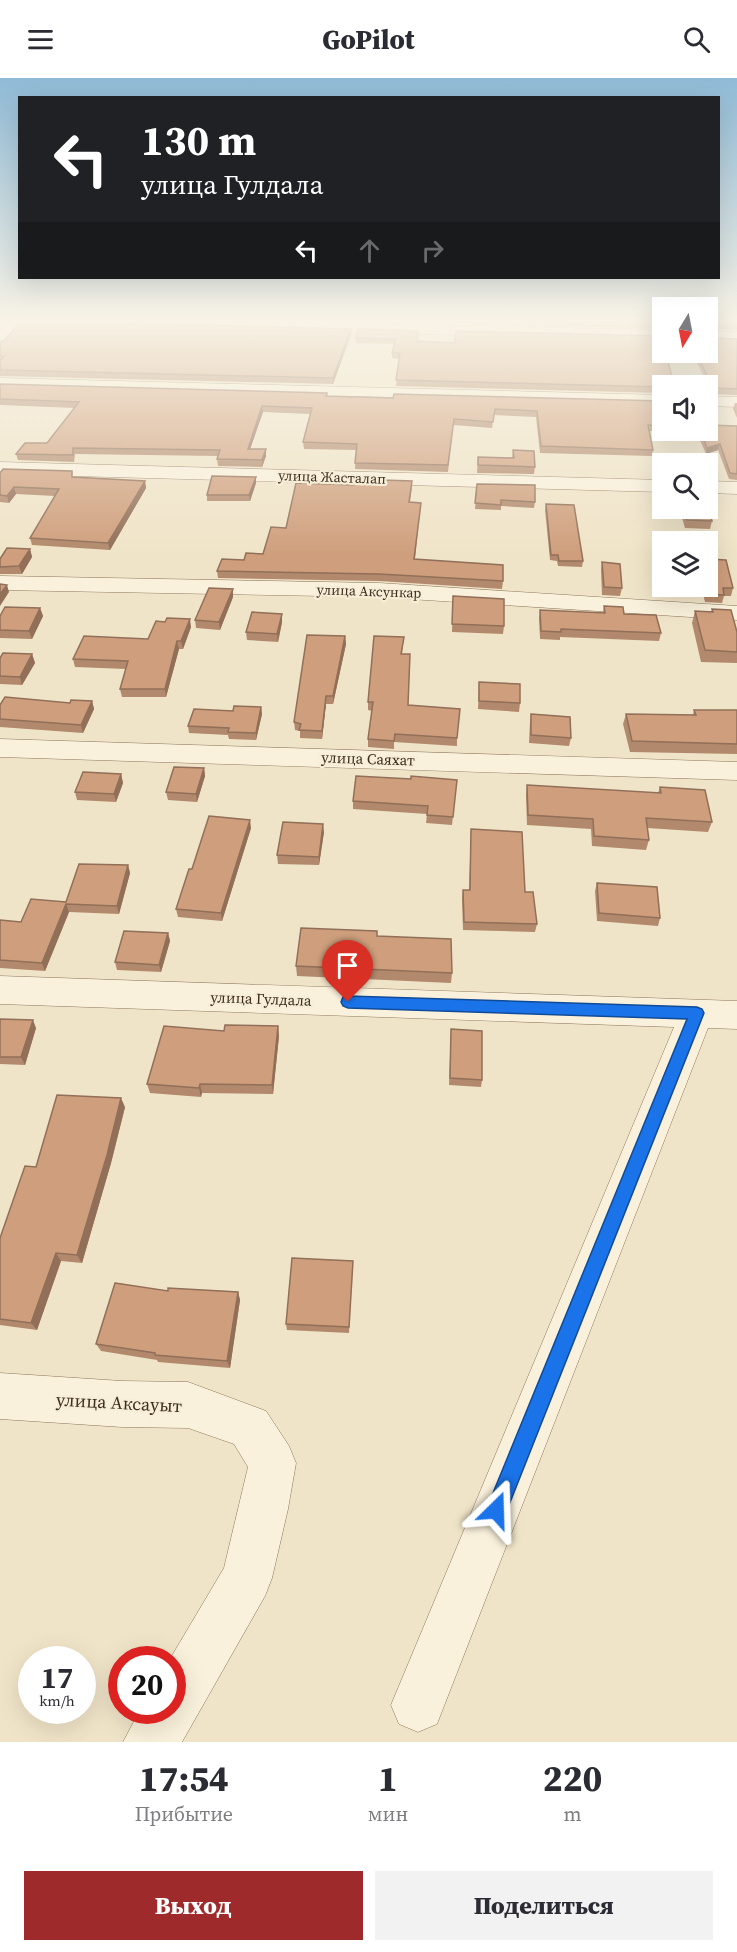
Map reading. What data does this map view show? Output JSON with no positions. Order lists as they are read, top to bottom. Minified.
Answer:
{"streets":{"street":["улица Жасталап","улица Аксункар","улица Саяхат","улица Гулдала","улица Аксауыт"]},"north":"bottom","page":{"header":"GoPilot","turn":["130 m","улица Гулдала"],"speed":"17 km/h","limit":"20","eta":["17:54","Прибытие","1","мин","220","m"],"buttons":["Выход","Поделиться"]}}
